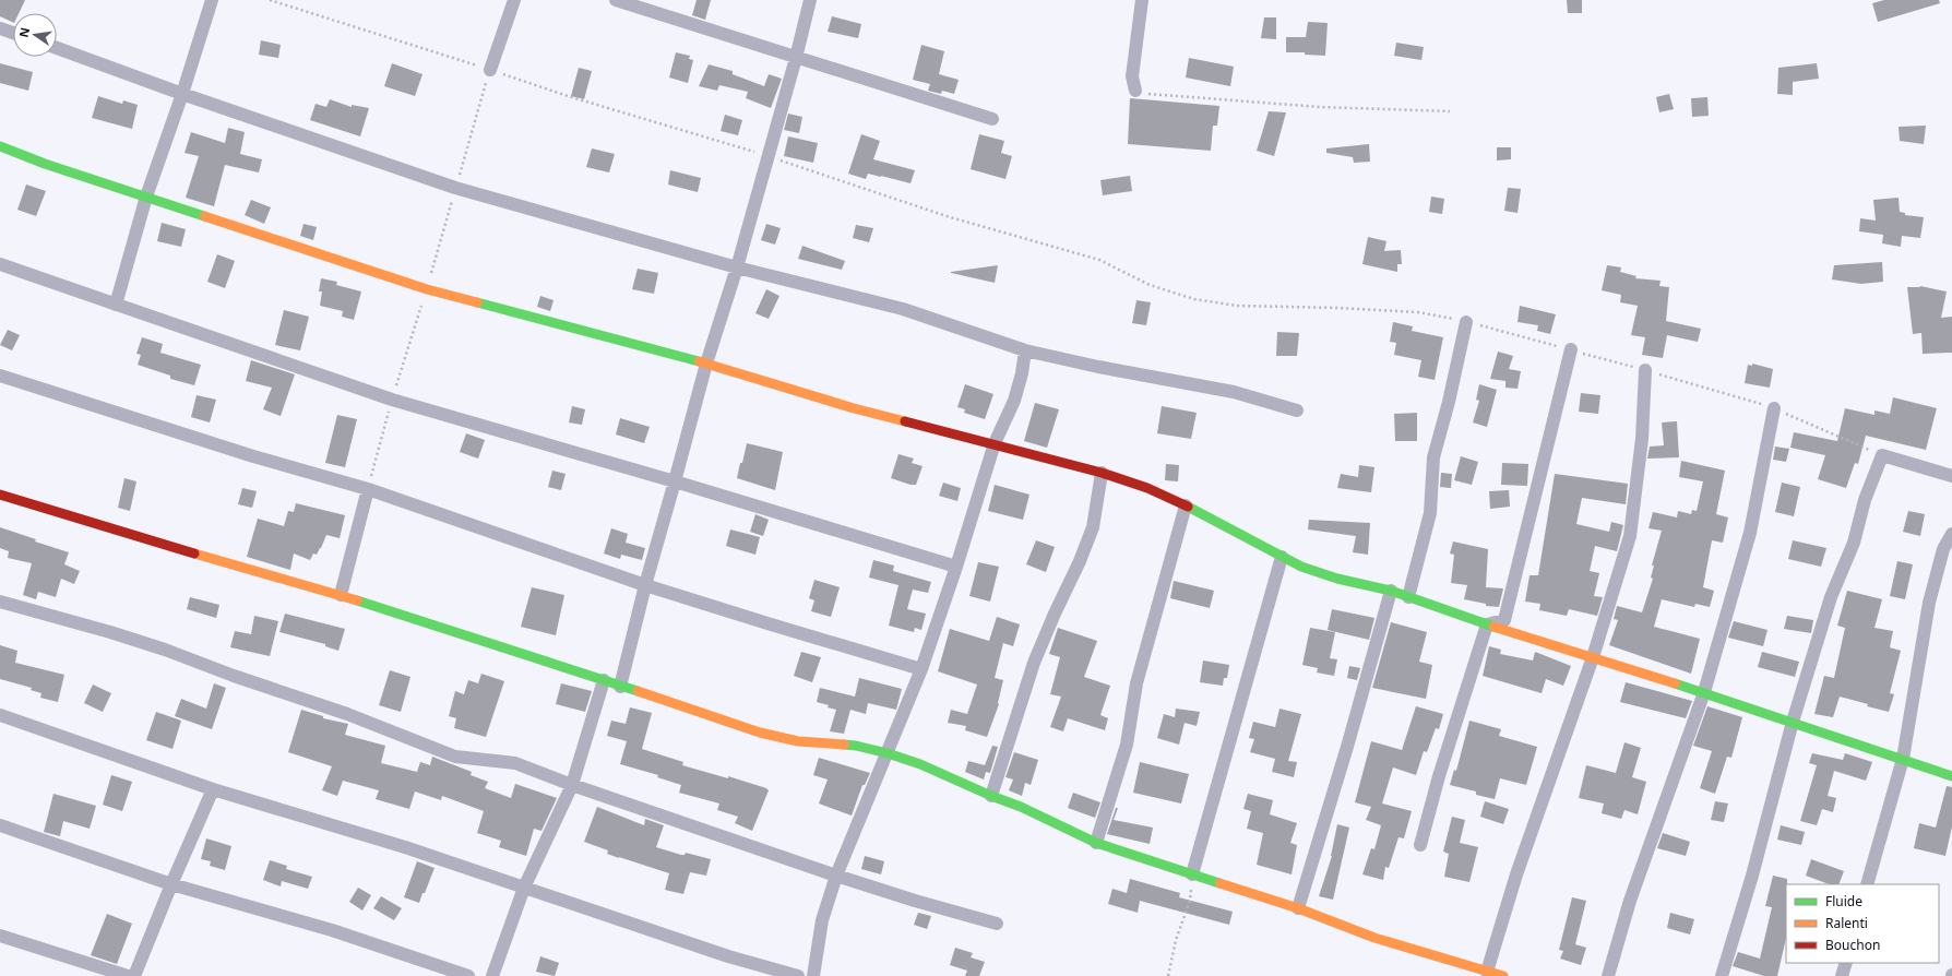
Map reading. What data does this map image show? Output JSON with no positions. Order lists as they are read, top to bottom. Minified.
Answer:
{"legend":["Fluide","Ralenti","Bouchon"],"north":"left"}
